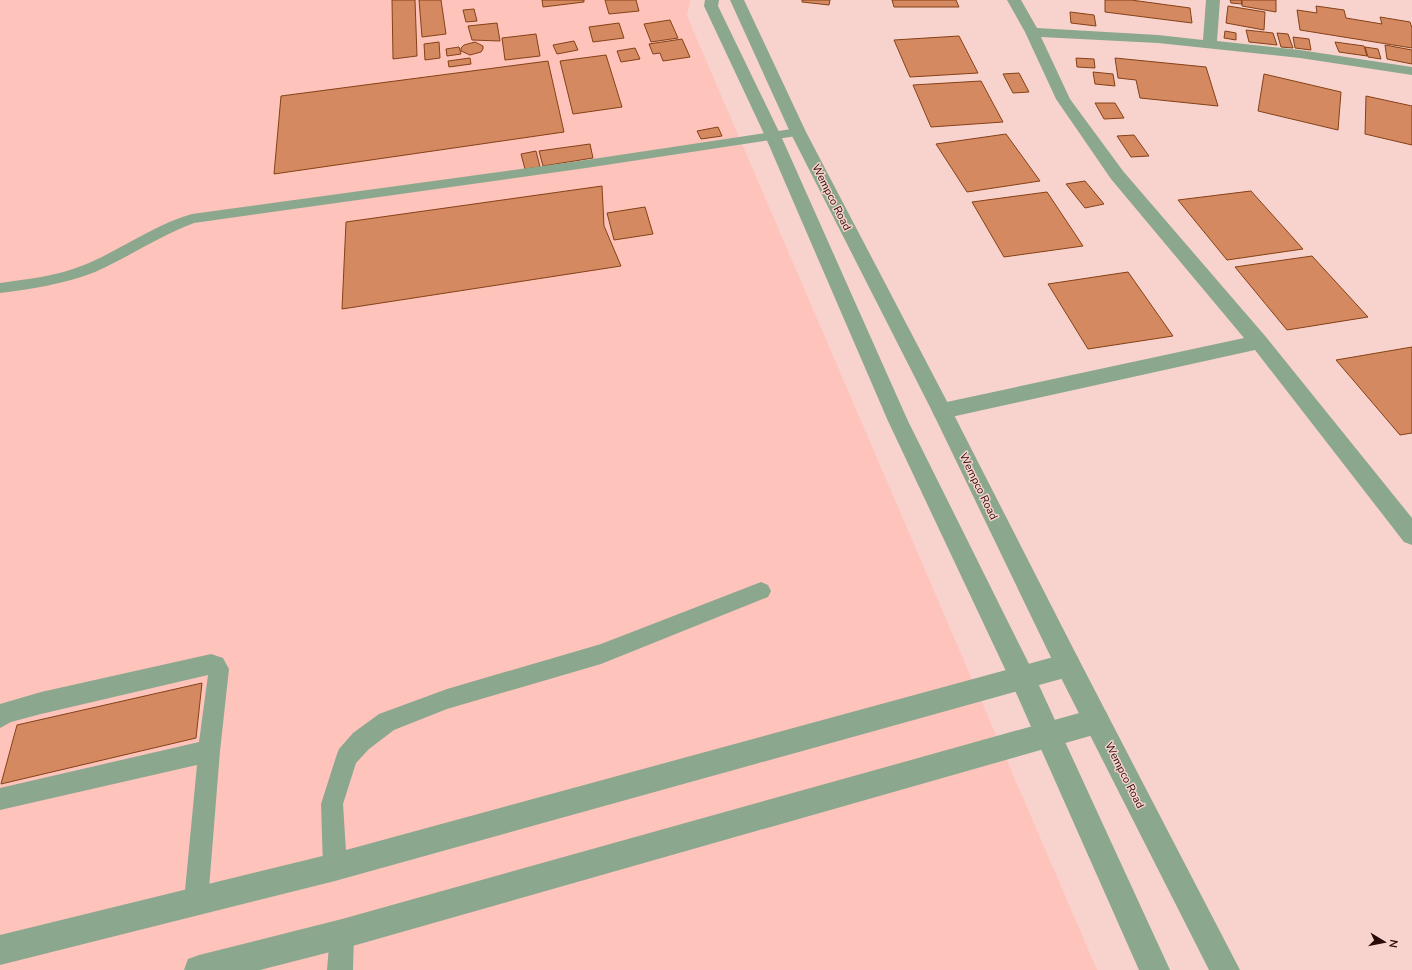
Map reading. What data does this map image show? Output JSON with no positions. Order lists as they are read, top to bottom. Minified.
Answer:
{"streets":{"street":["Wempco Road"]},"north":"right"}
